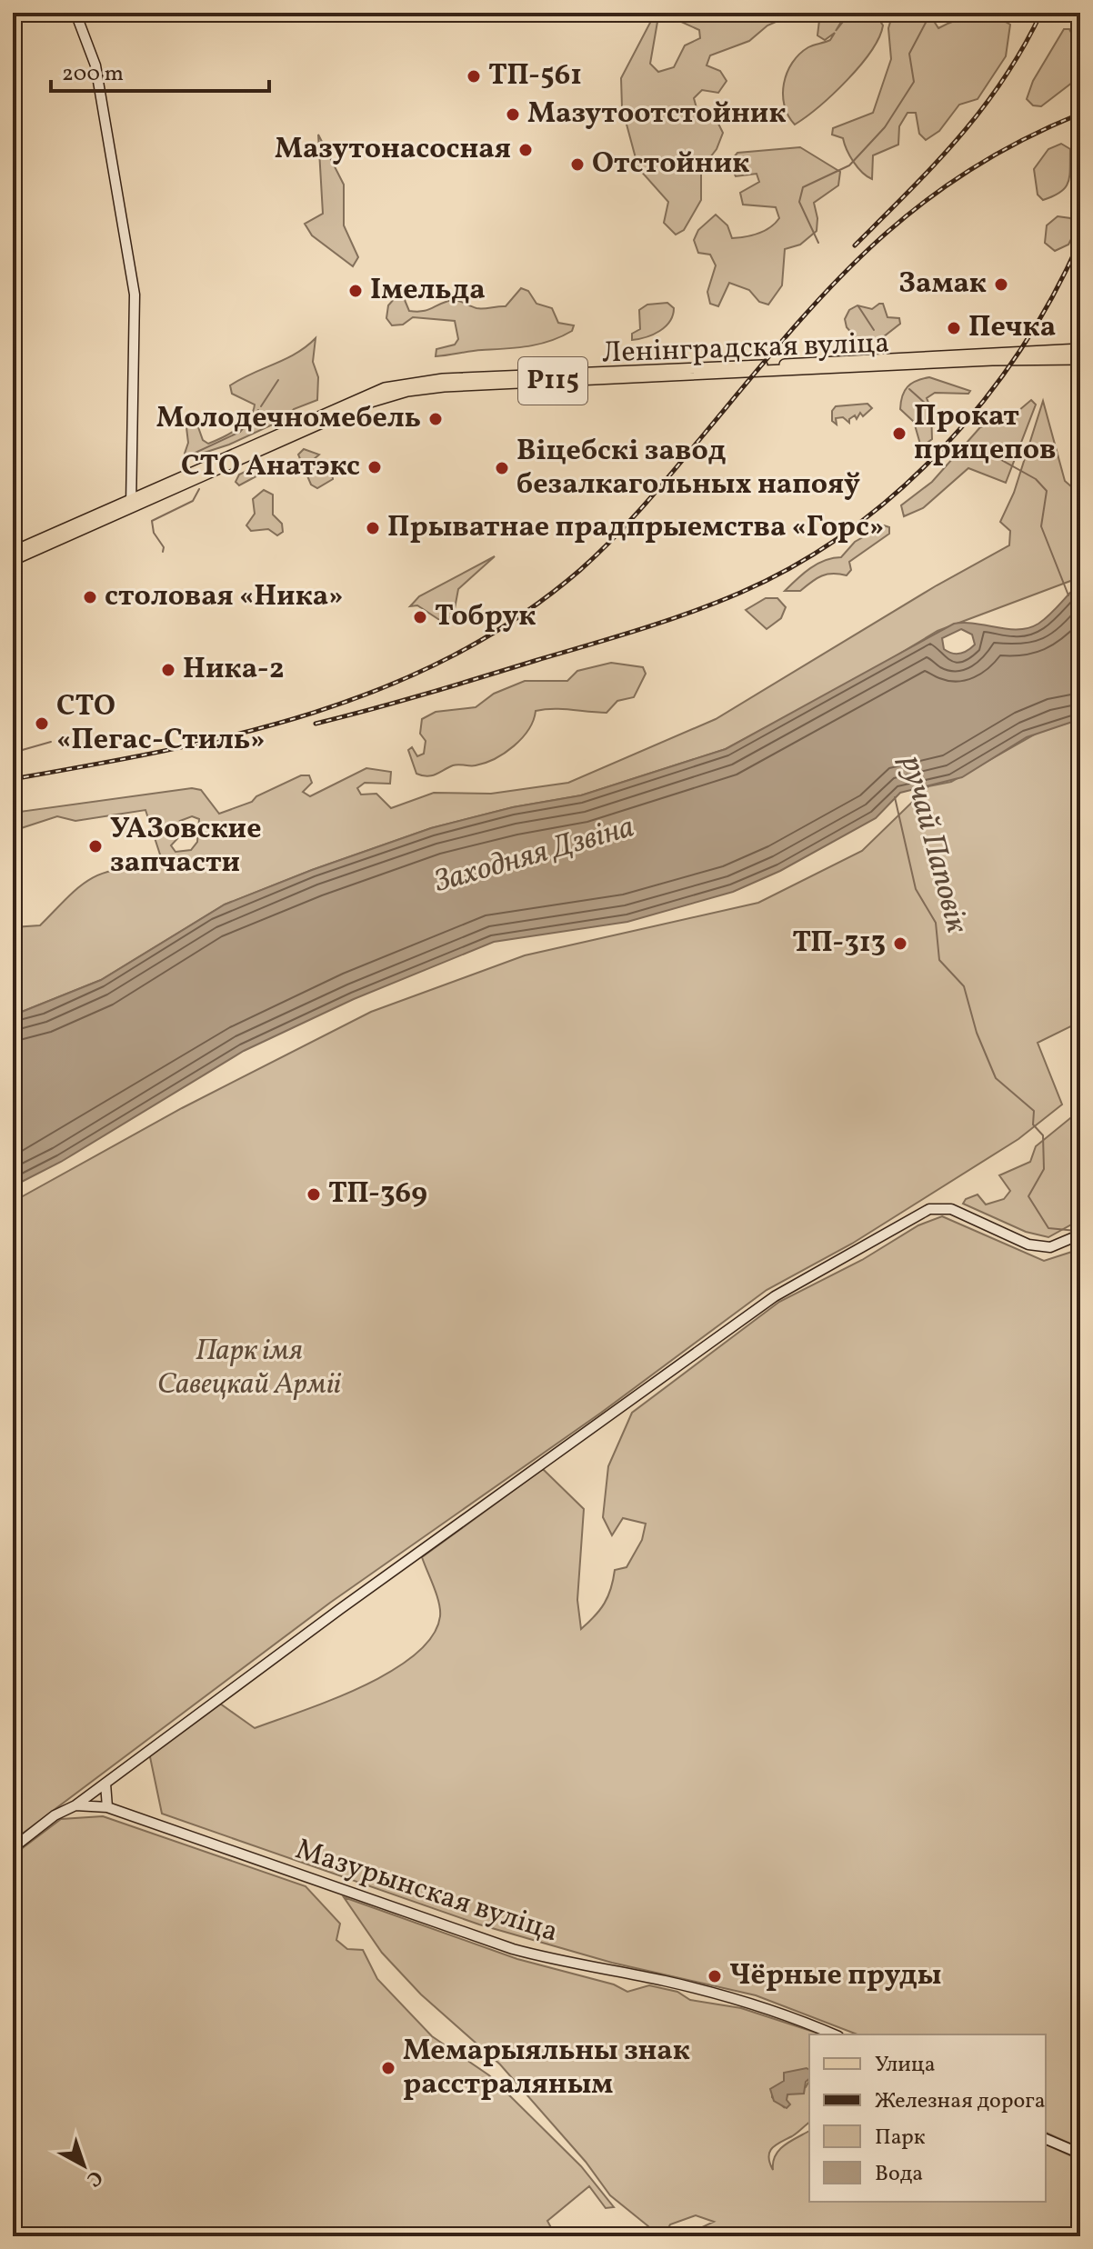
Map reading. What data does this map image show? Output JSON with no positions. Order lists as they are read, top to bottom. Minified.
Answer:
{"streets":{"main road":["Ленінградская вуліца","Р115"],"street":["Мазурынская вуліца"]},"water":["ручай Паповік","Заходняя Дзвіна"],"parks":["Парк імя Савецкай Арміі"],"places":["ТП-561","Мазутоотстойник","Мазутонасосная","Отстойник","Замак","Імельда","Печка","Молодечномебель","Прокат прицепов","СТО Анатэкс","Віцебскі завод безалкагольных напояў","Прыватнае прадпрыемства «Горс»","столовая «Ника»","Тобрук","Ника-2","СТО «Пегас-Стиль»","УАЗовские запчасти","ТП-313","ТП-369","Чёрные пруды","Мемарыяльны знак расстраляным"],"legend":["Улица","Железная дорога","Парк","Вода"],"scale_bar":"200 m","north":"bottom right"}
